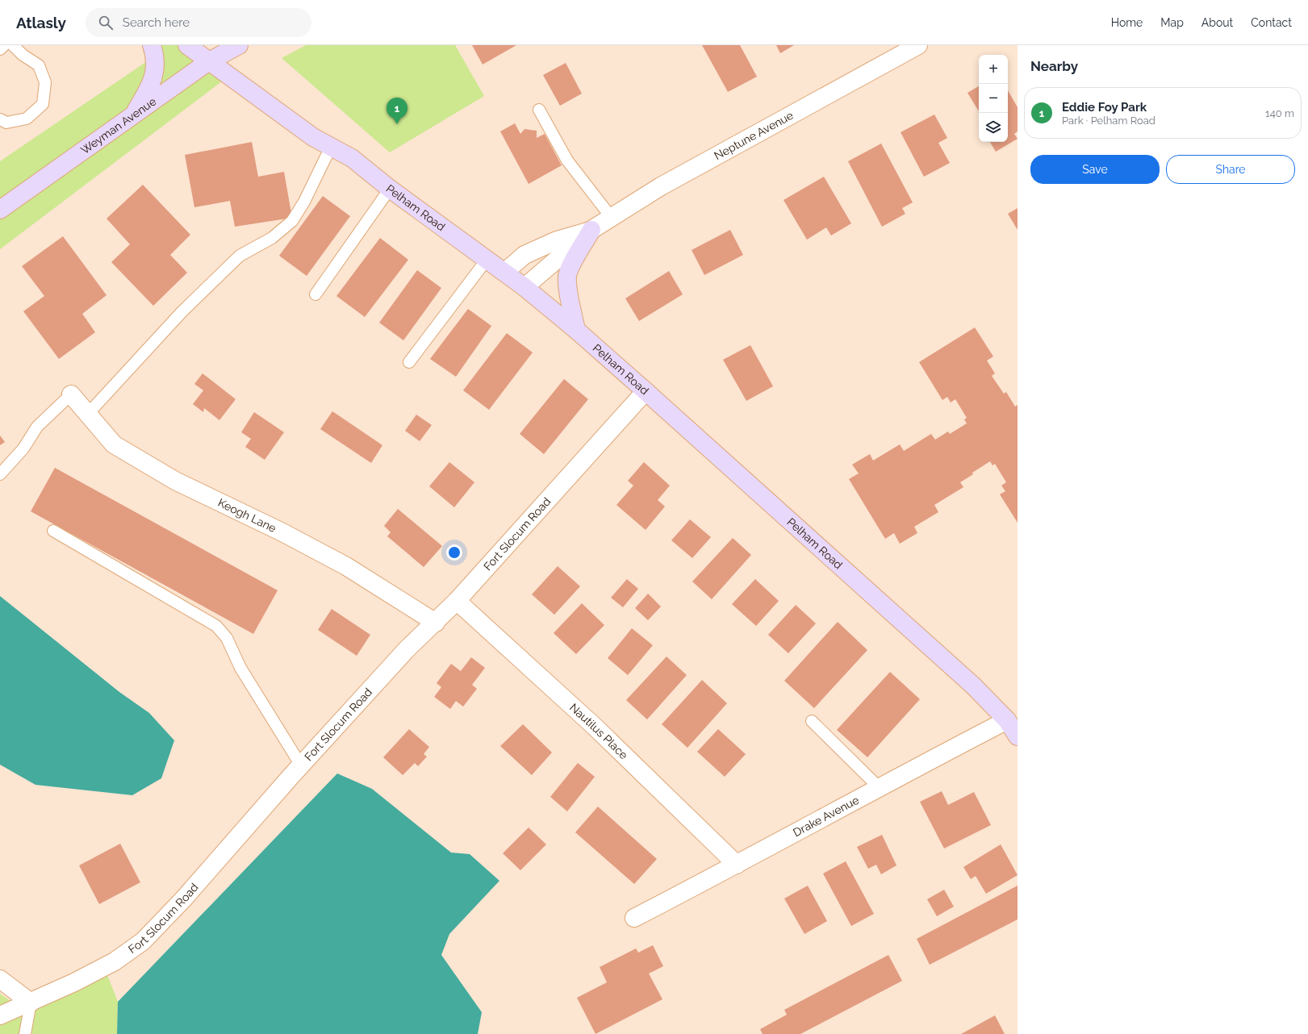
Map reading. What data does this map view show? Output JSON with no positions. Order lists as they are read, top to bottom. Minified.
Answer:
{"streets":{"main road":["Weyman Avenue","Pelham Road"],"street":["Neptune Avenue","Keogh Lane","Fort Slocum Road","Nautilus Place","Drake Avenue"]},"crossings":[["Weyman Avenue","Pelham Road"],["Neptune Avenue","Pelham Road"],["Pelham Road","Fort Slocum Road"],["Pelham Road","Drake Avenue"],["Keogh Lane","Fort Slocum Road"],["Fort Slocum Road","Nautilus Place"],["Nautilus Place","Drake Avenue"]],"page":{"header":"Atlasly","search":"Search here","nav":["Home","Map","About","Contact"],"heading":"Nearby","map_buttons":["+","−"],"list":[{"mark":"1","name":"Eddie Foy Park","note":"Park · Pelham Road","value":"140 m"}],"pins":"1","buttons":["Save","Share"]}}
